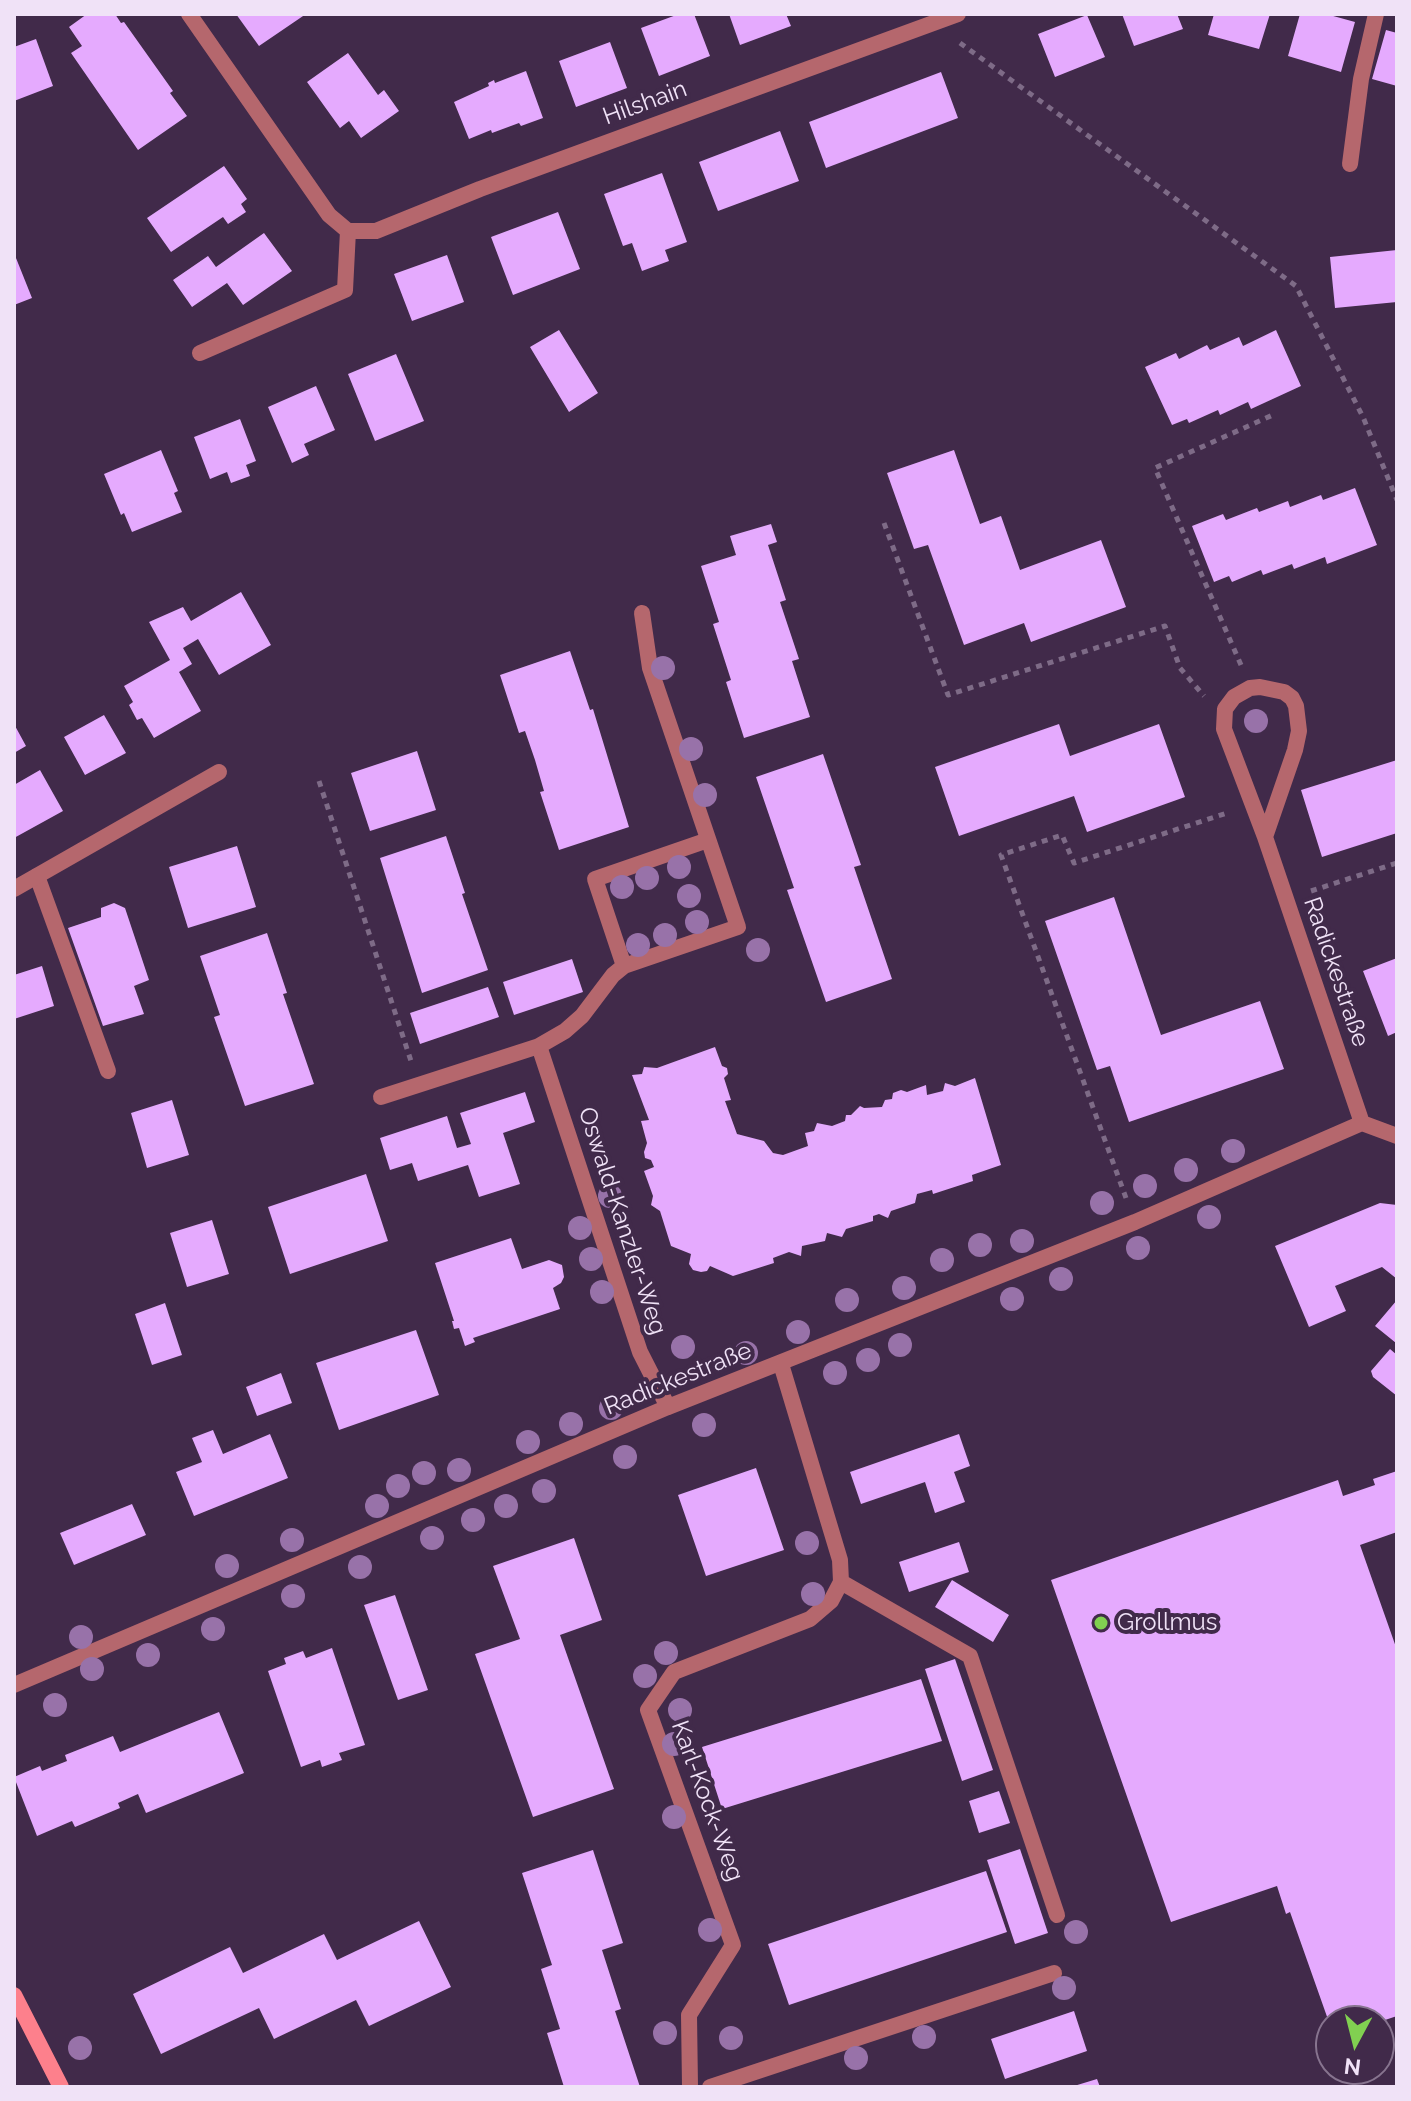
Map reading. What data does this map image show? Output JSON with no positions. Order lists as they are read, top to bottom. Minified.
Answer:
{"streets":{"street":["Hilshain","Radickestraße","Oswald-Kanzler-Weg","Karl-Kock-Weg"]},"crossings":[["Radickestraße","Oswald-Kanzler-Weg"]],"places":["Grollmus"],"north":"bottom"}
